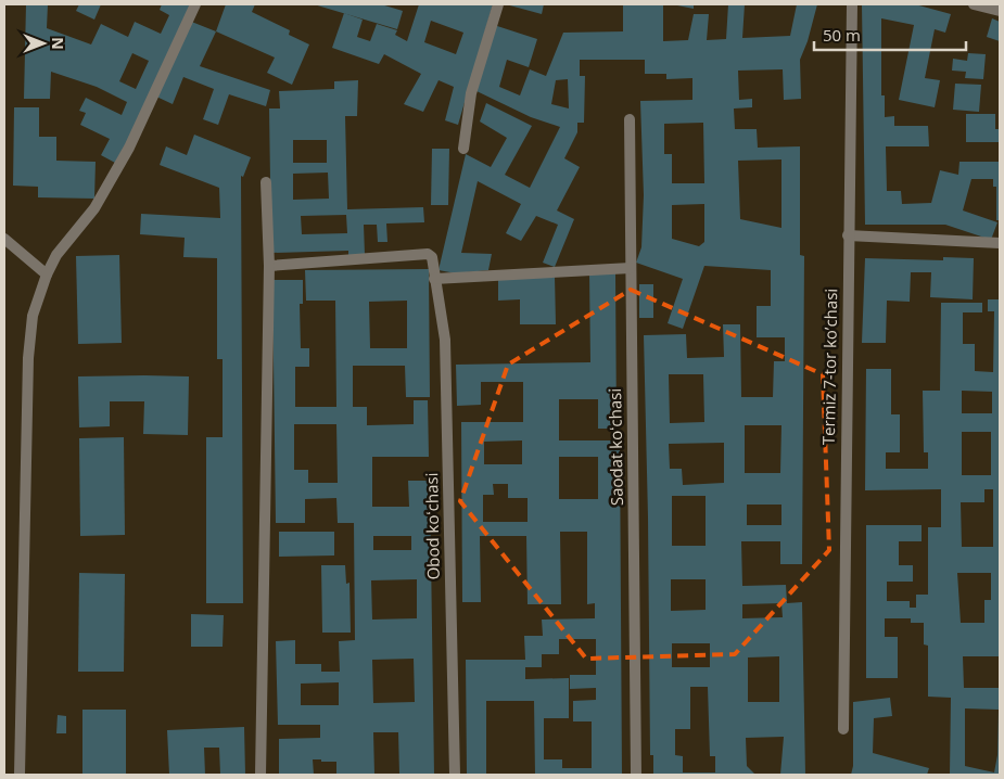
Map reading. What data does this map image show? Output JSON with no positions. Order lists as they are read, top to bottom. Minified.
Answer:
{"streets":{"street":["Termiz 7-tor koʼchasi","Saodat koʻchasi","Obod koʻchasi"]},"scale_bar":"50 m","north":"right"}
